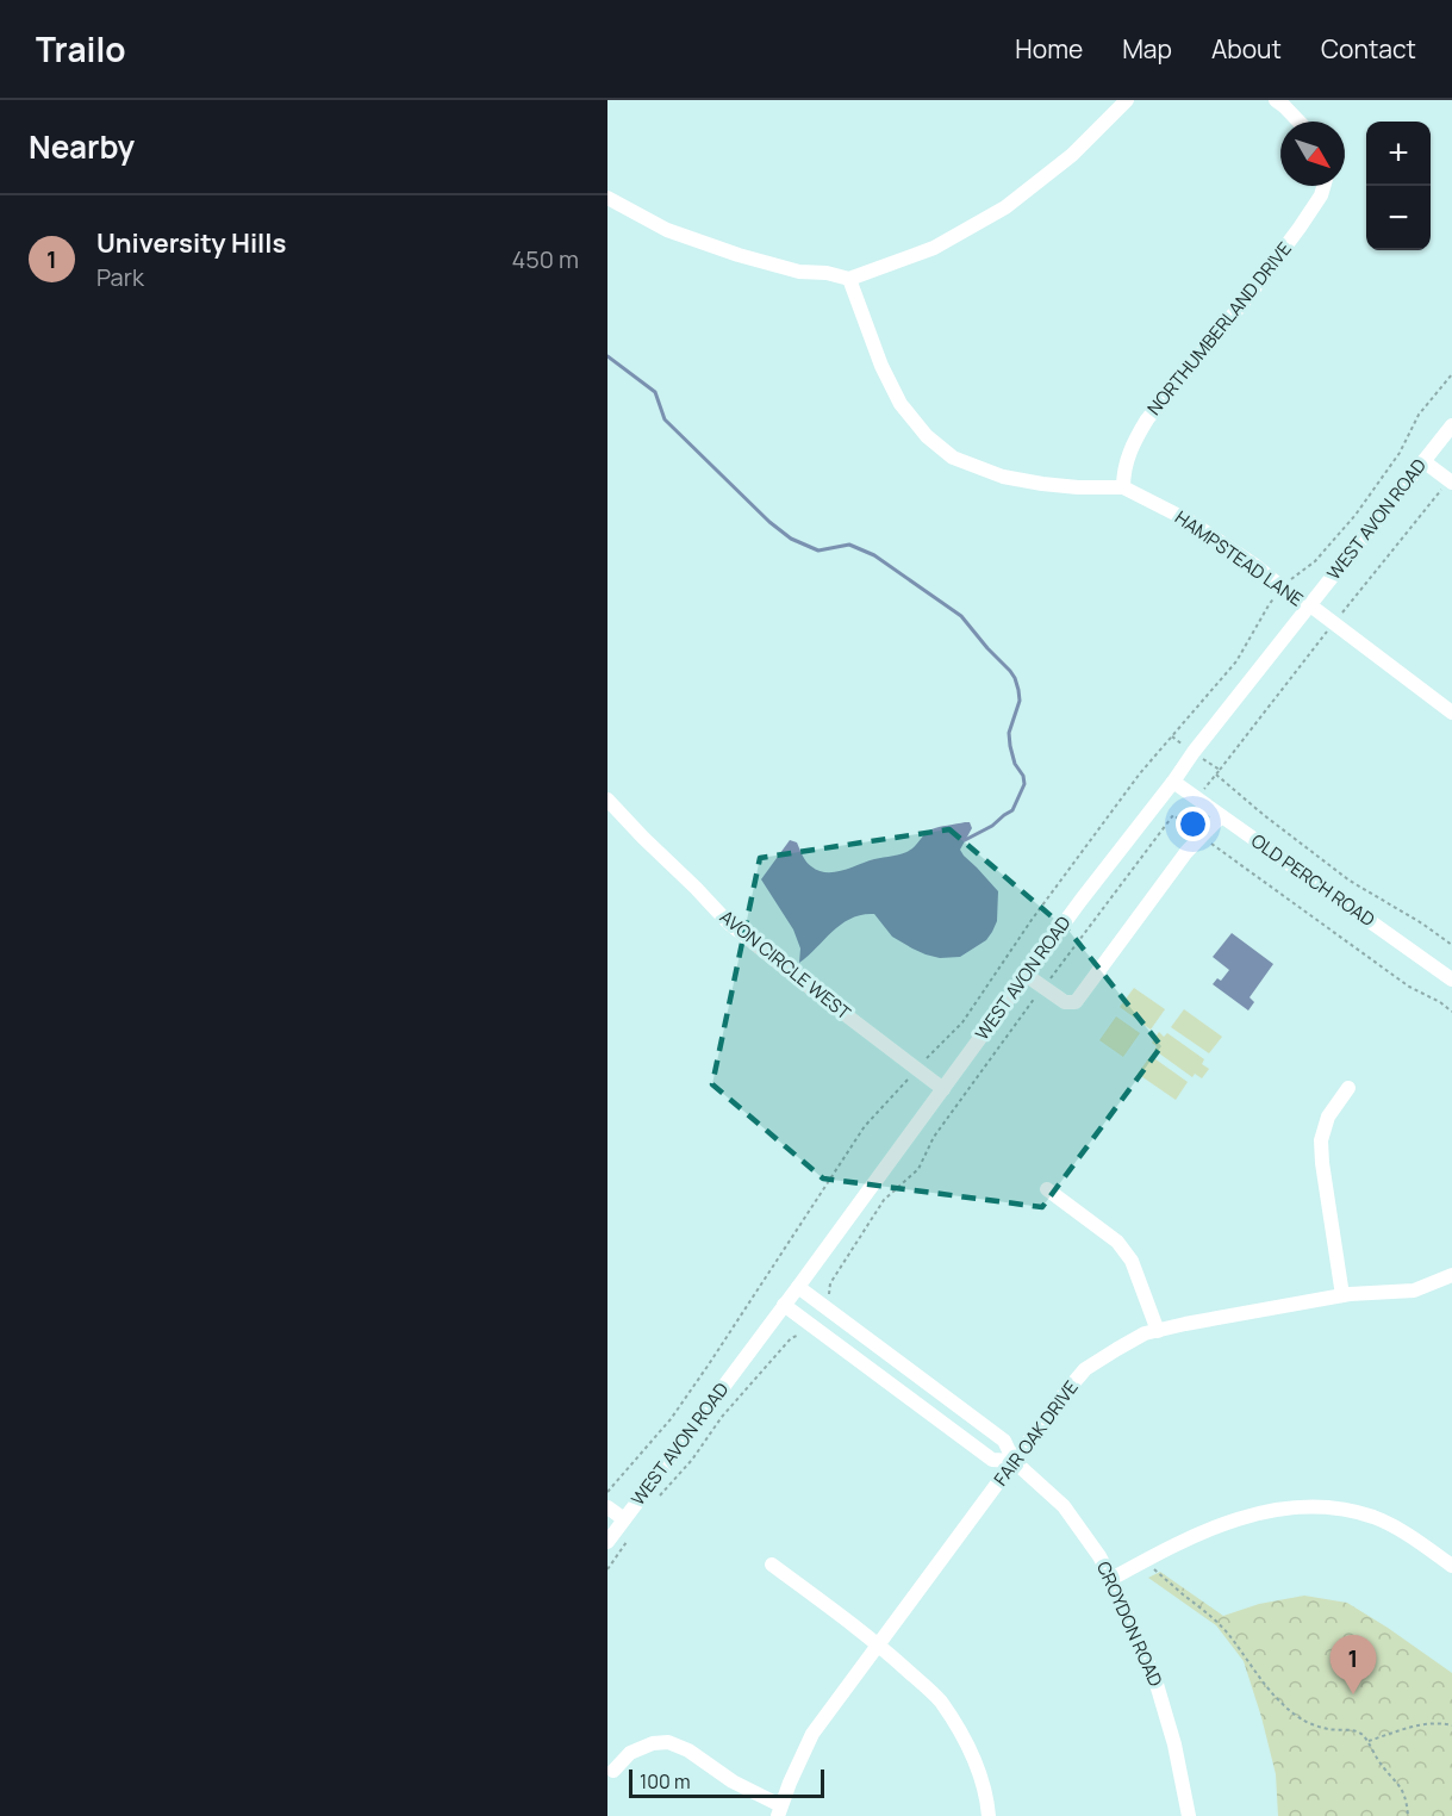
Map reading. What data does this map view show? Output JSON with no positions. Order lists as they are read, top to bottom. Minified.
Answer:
{"streets":{"street":["NORTHUMBERLAND DRIVE","WEST AVON ROAD","HAMPSTEAD LANE","OLD PERCH ROAD","AVON CIRCLE WEST","FAIR OAK DRIVE","CROYDON ROAD"]},"crossings":[["NORTHUMBERLAND DRIVE","HAMPSTEAD LANE"],["WEST AVON ROAD","HAMPSTEAD LANE"],["WEST AVON ROAD","OLD PERCH ROAD"],["WEST AVON ROAD","AVON CIRCLE WEST"],["WEST AVON ROAD","CROYDON ROAD"],["FAIR OAK DRIVE","CROYDON ROAD"]],"scale_bar":"100 m","north":"bottom right","page":{"header":"Trailo","nav":["Home","Map","About","Contact"],"heading":"Nearby","map_buttons":["+","−"],"list":[{"mark":"1","name":"University Hills","note":"Park","value":"450 m"}],"pins":"1","scale":"100 m"}}
